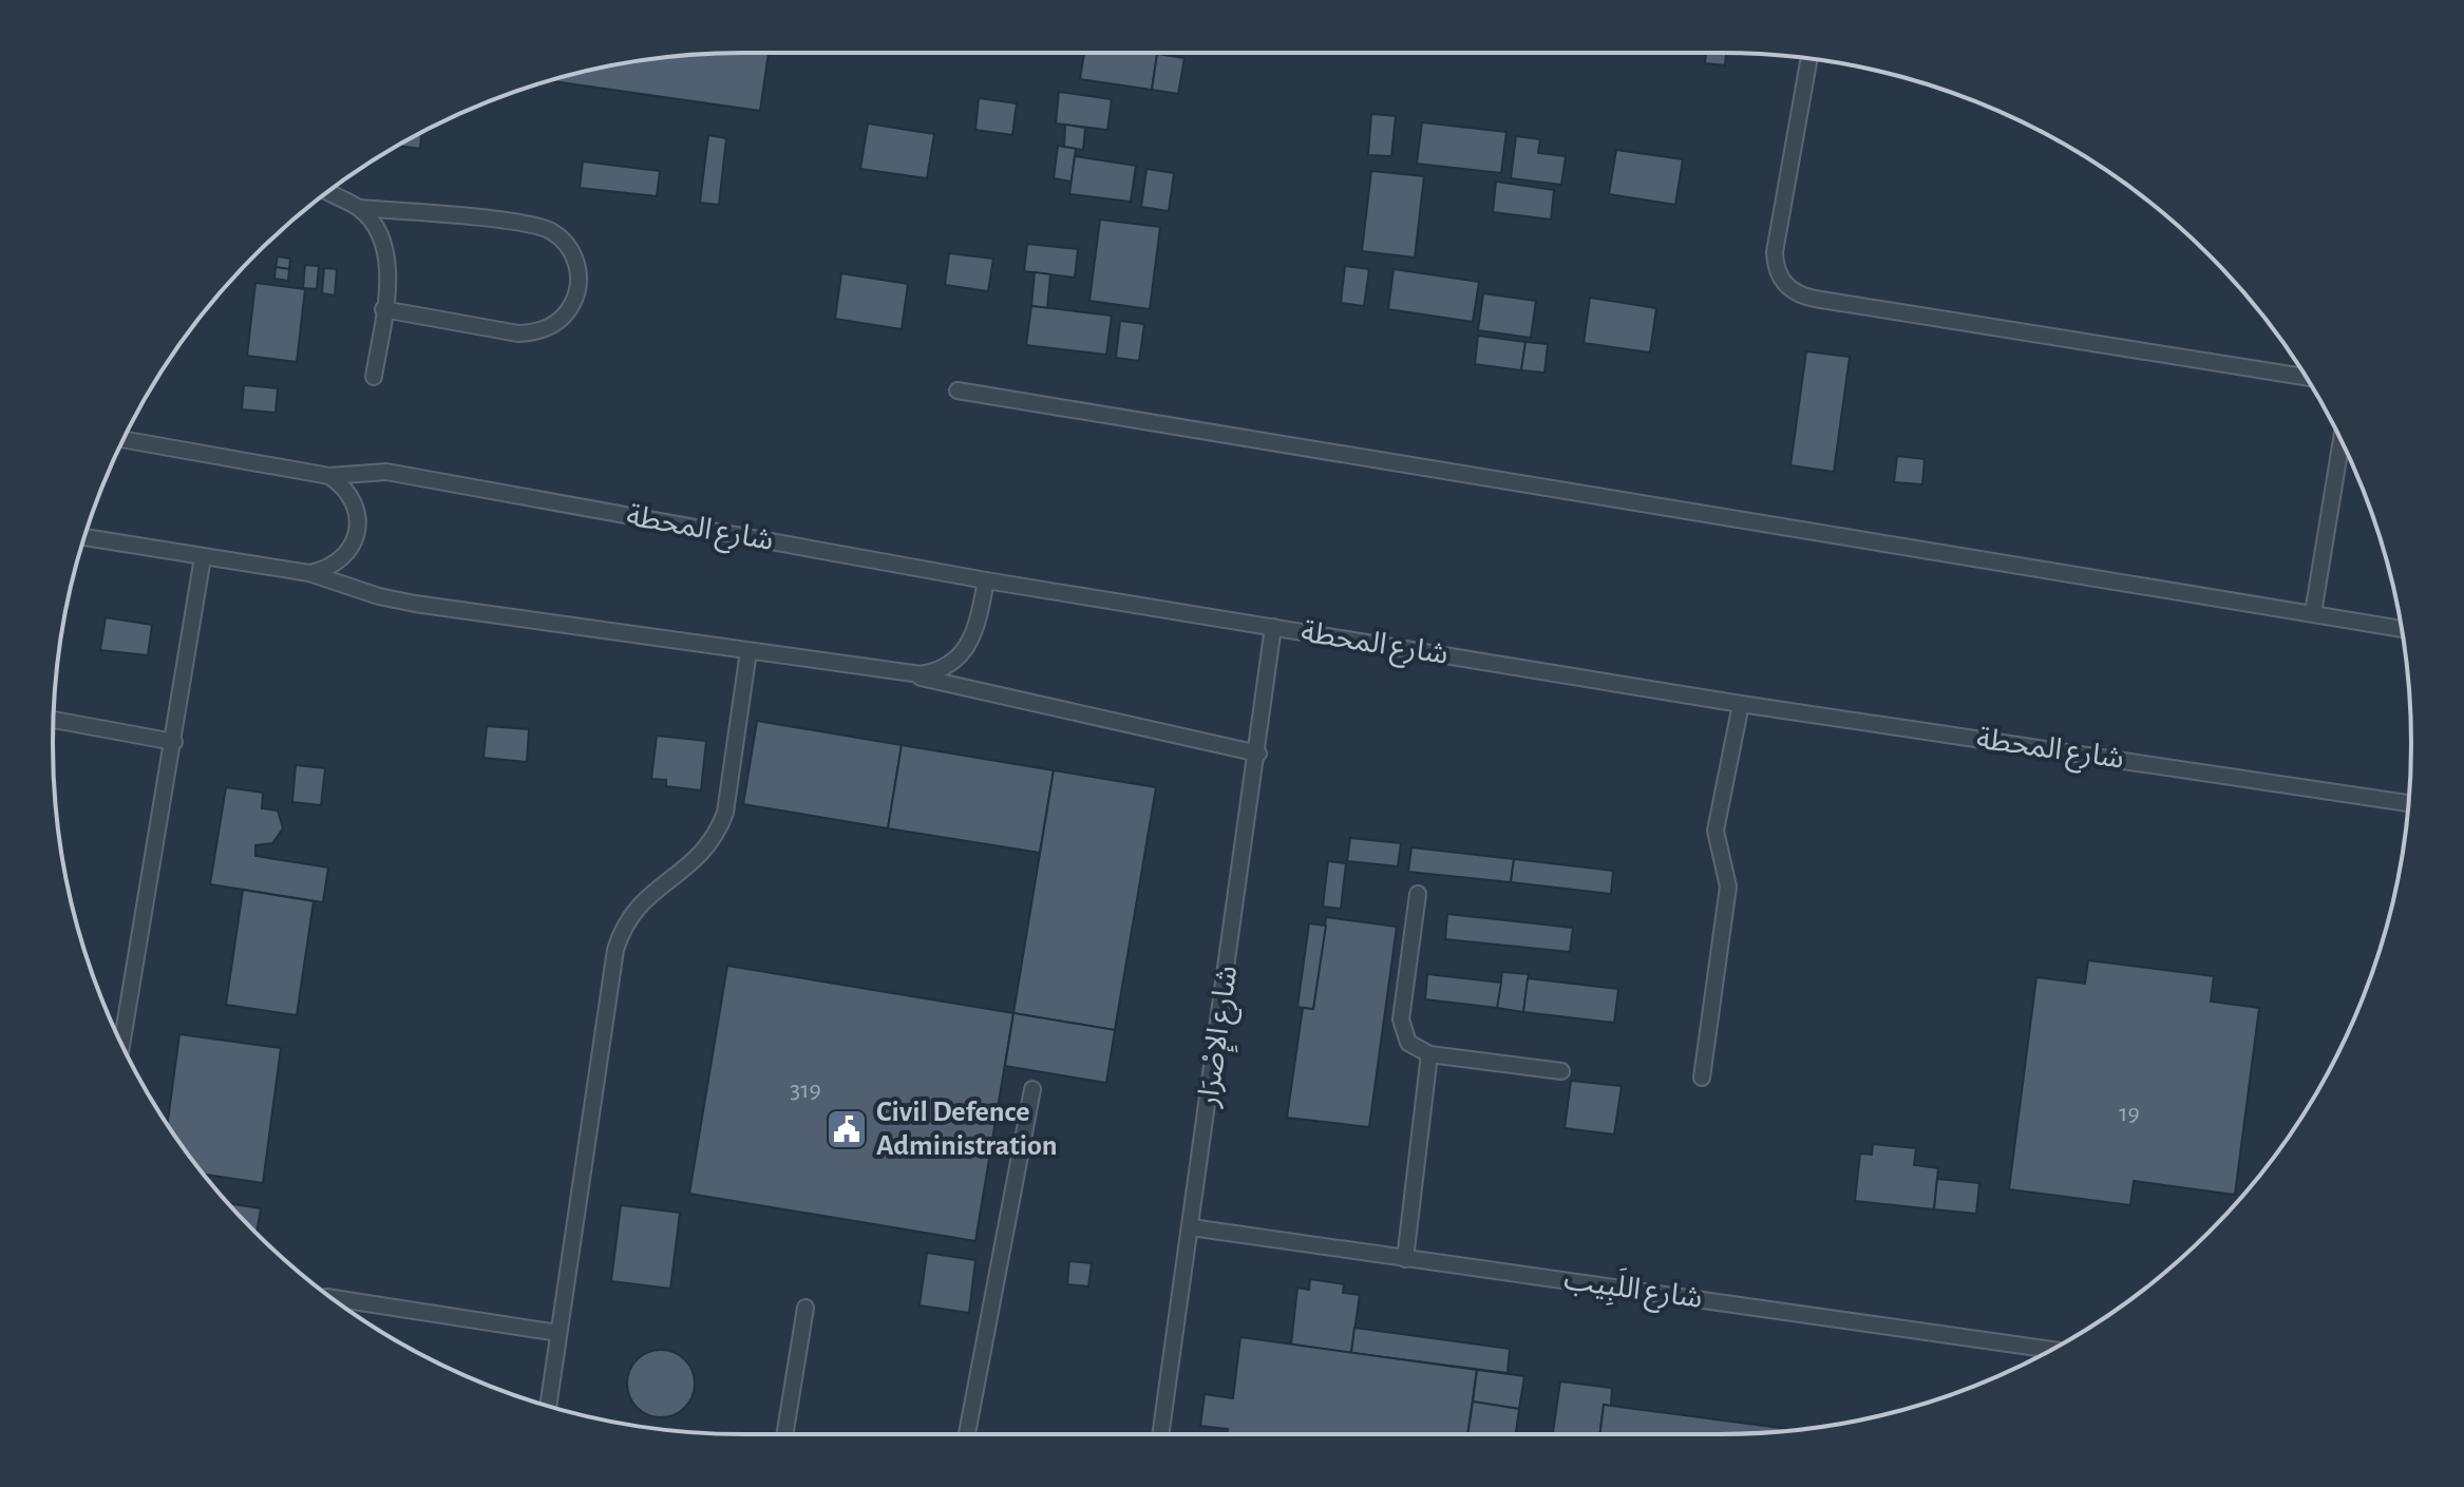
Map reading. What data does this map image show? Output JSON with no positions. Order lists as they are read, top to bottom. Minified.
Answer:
{"streets":{"lane":["شارع المحطة","شارع الإِصْرَار","شارع اللَبِيب"]},"crossings":[["شارع المحطة","شارع الإِصْرَار"],["شارع الإِصْرَار","شارع اللَبِيب"]],"places":{"public building":["Civil Defence Administration"]},"house_numbers":["319","19"]}
